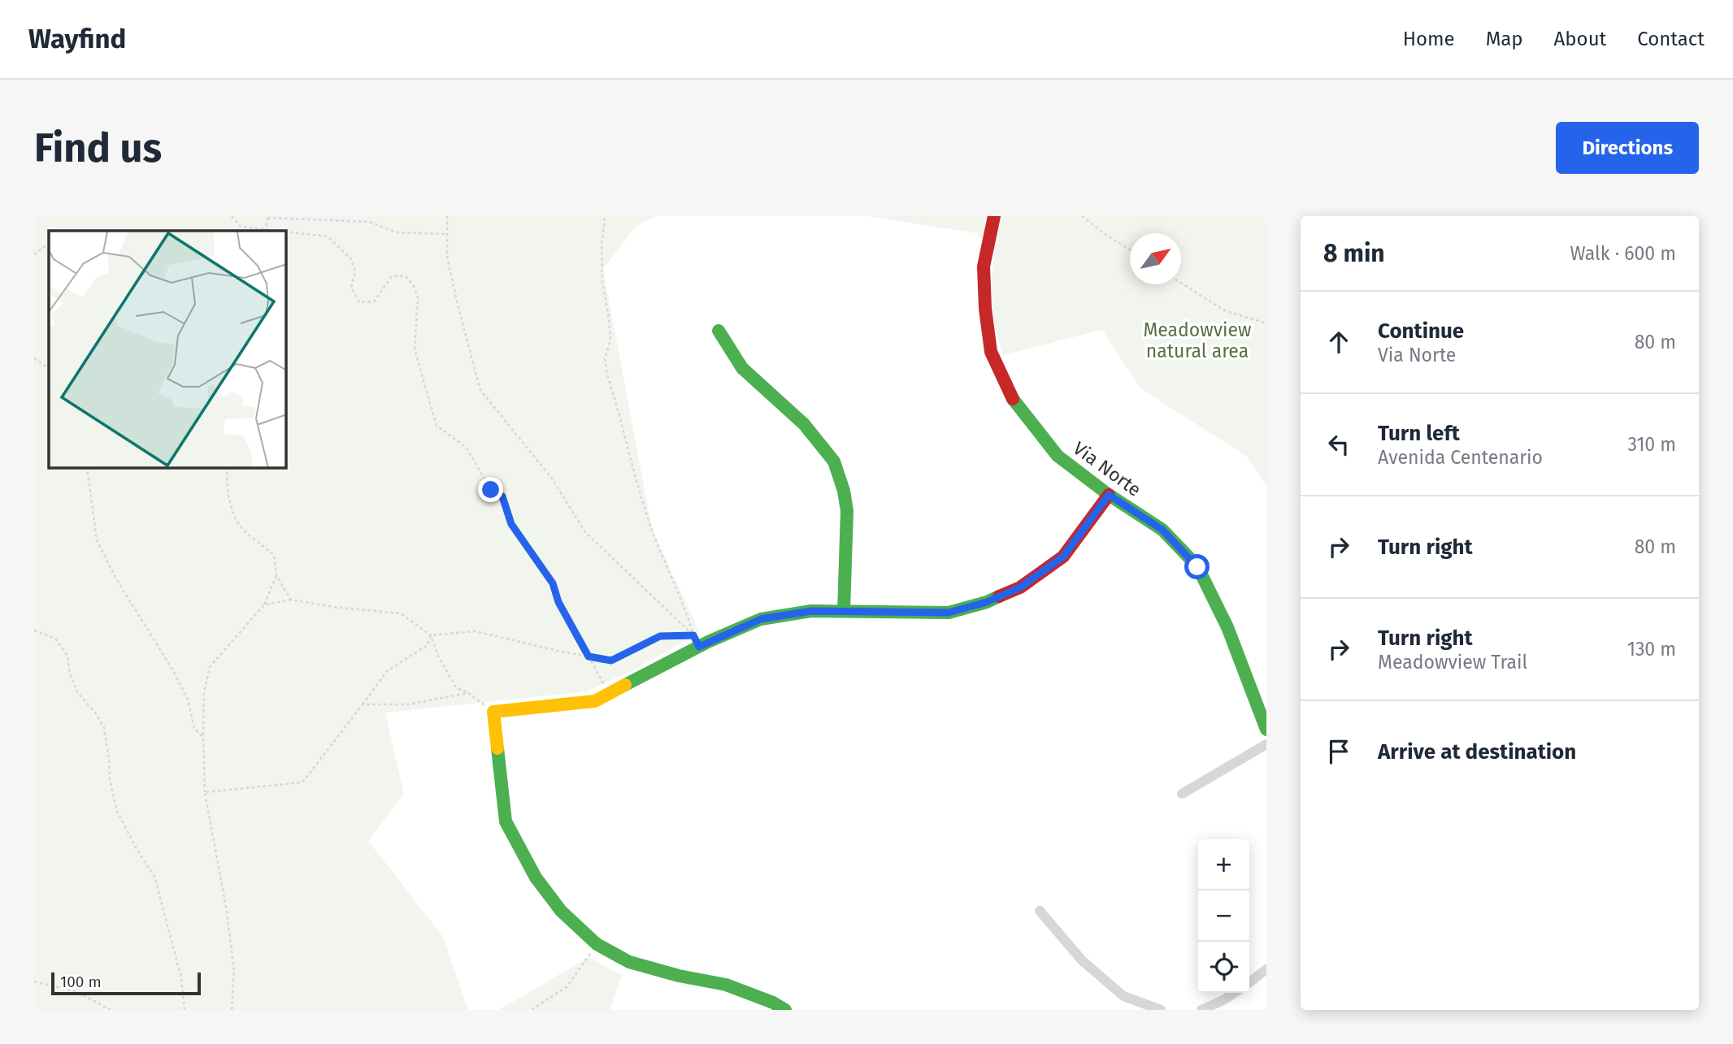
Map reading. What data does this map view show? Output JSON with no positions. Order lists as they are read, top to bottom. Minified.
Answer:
{"streets":{"street":["Via Norte"]},"parks":["Meadowview natural area"],"scale_bar":"100 m","north":"top right","page":{"header":"Wayfind","nav":["Home","Map","About","Contact"],"buttons":"Directions","title":"Find us","heading":["8 min","Walk · 600 m"],"list":[["Continue","Via Norte","80 m"],["Turn left","Avenida Centenario","310 m"],["Turn right","80 m"],["Turn right","Meadowview Trail","130 m"],"Arrive at destination"],"map_buttons":["+","−"],"scale":"100 m"}}
